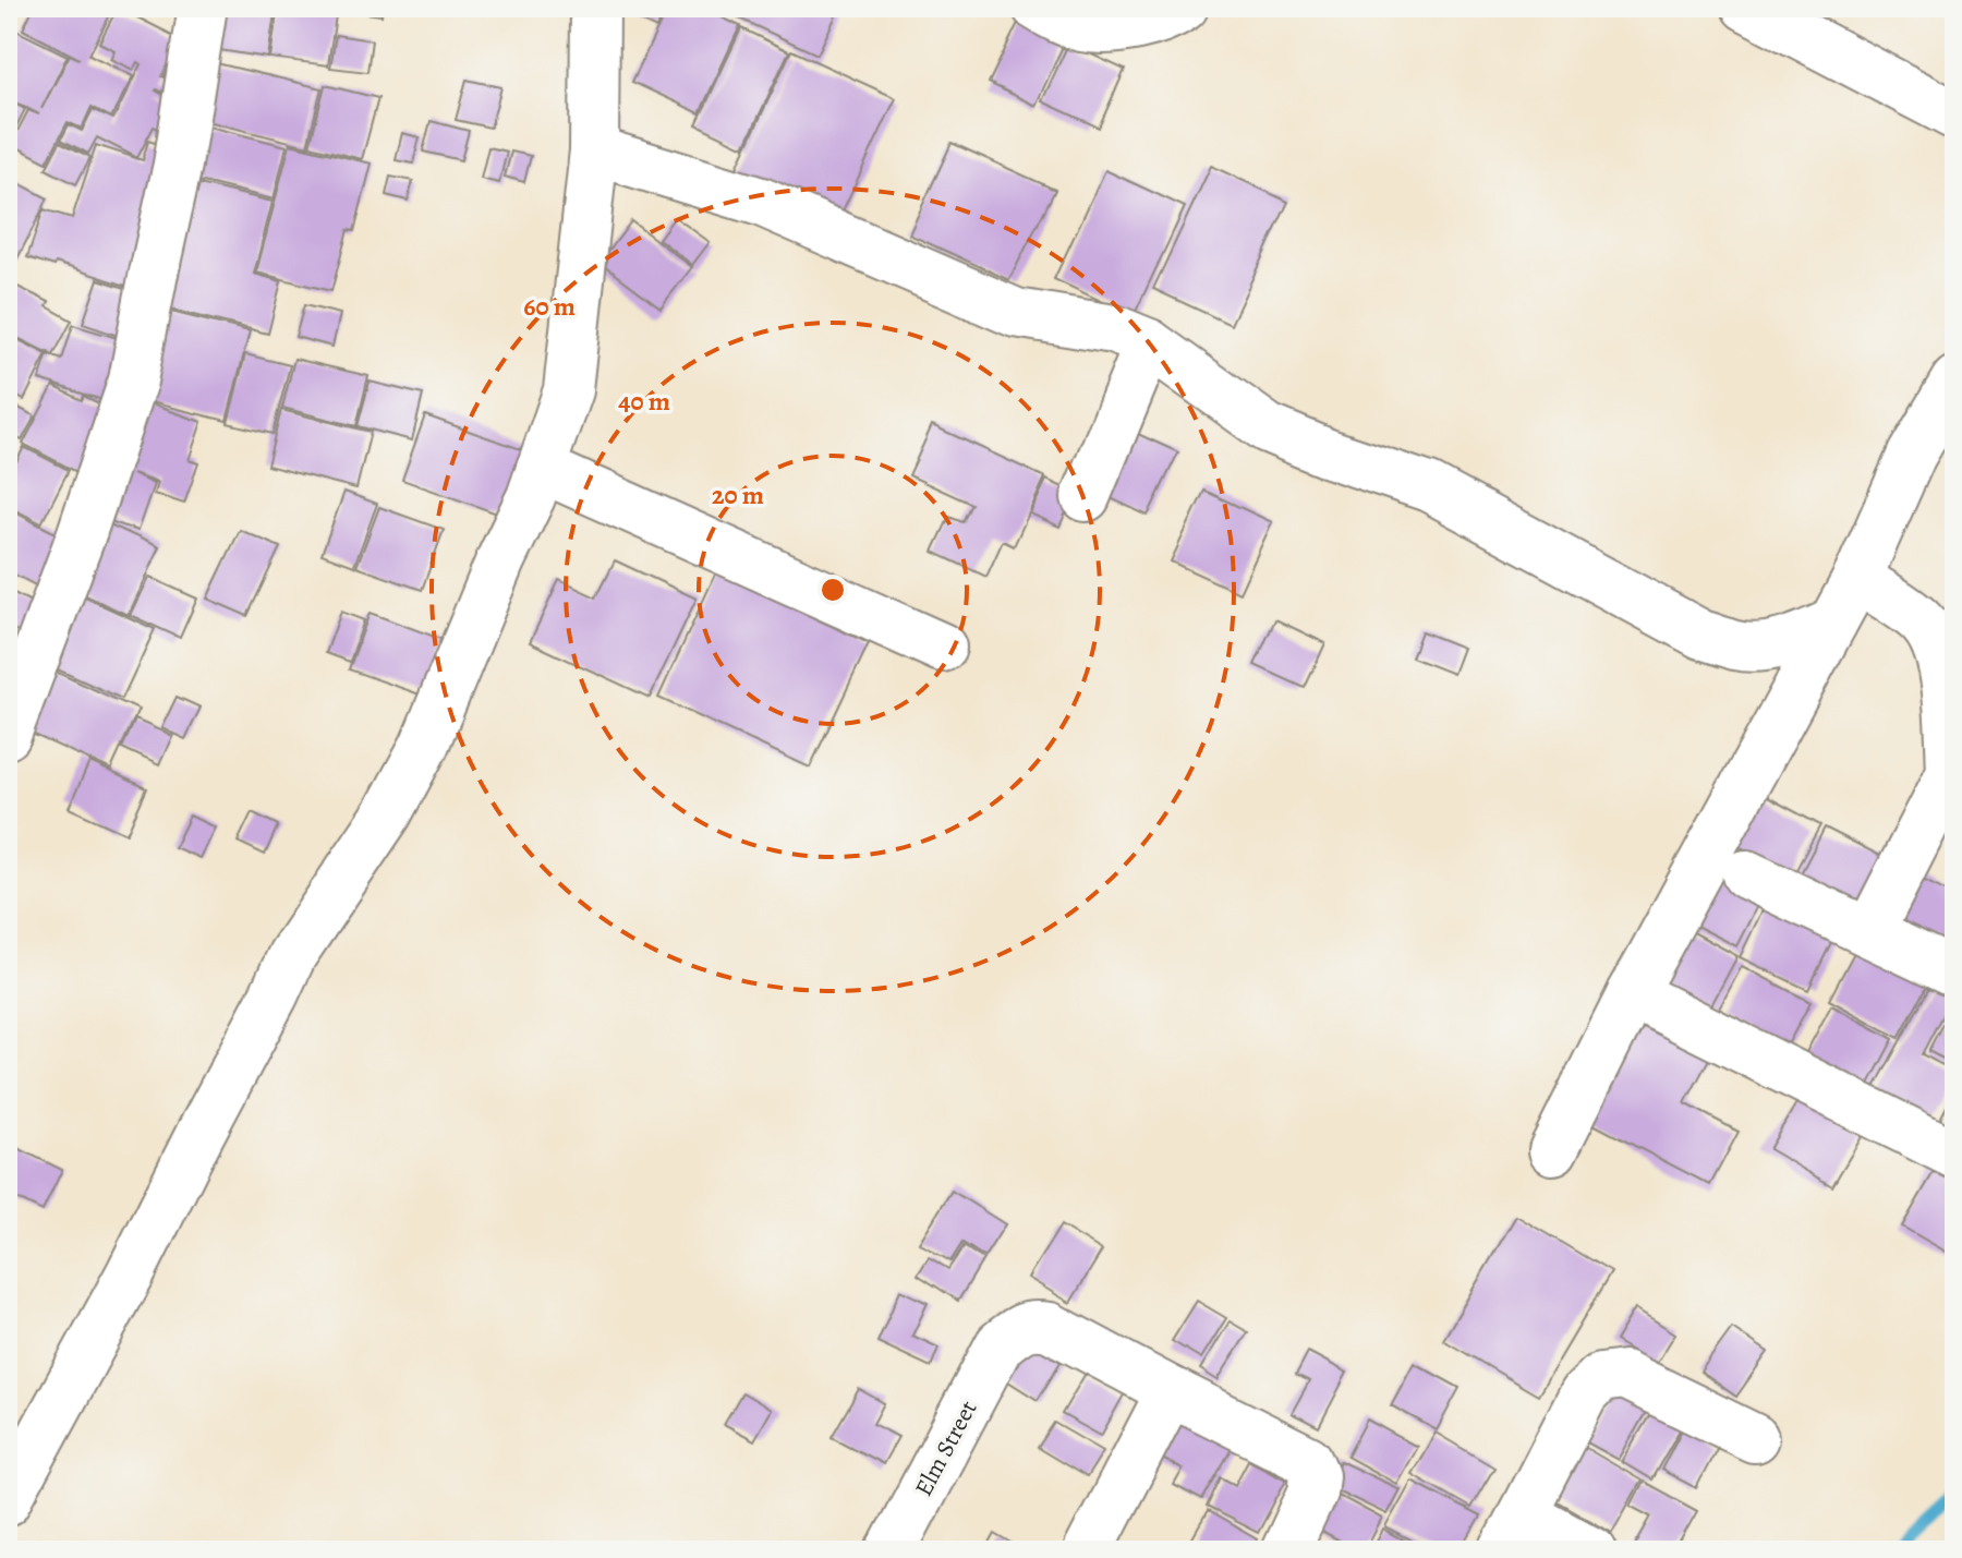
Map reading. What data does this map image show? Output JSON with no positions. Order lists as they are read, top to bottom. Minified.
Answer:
{"streets":{"street":["Elm Street"]},"rings":["60 m","40 m","20 m"]}
